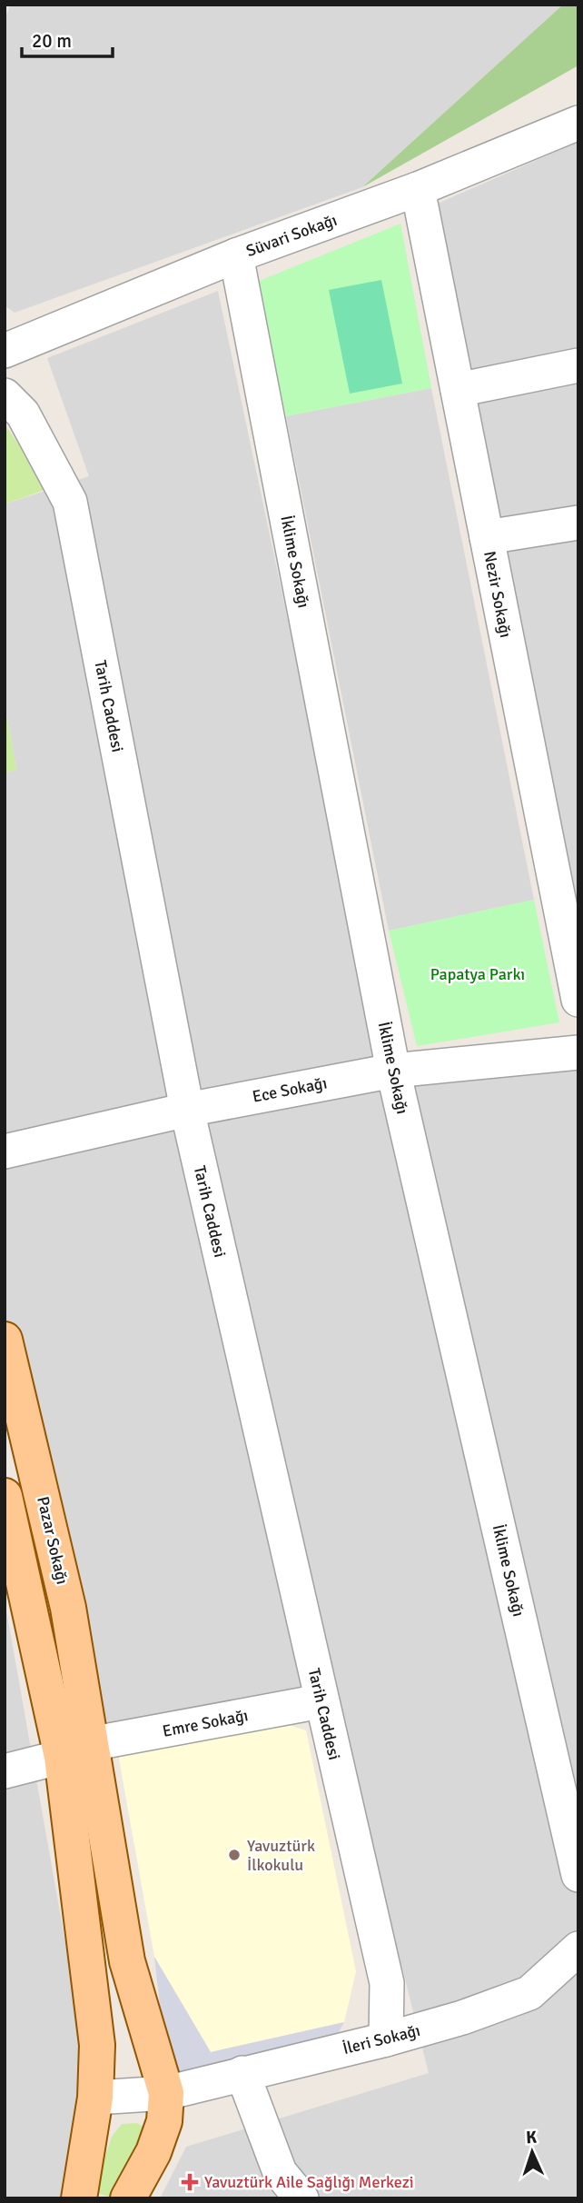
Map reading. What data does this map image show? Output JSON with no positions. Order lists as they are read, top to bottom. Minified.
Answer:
{"streets":{"main road":["Pazar Sokağı"],"street":["Süvari Sokağı","İklime Sokağı","Nezir Sokağı","Tarih Caddesi","Ece Sokağı","Emre Sokağı","İleri Sokağı"]},"crossings":[["Süvari Sokağı","İklime Sokağı"],["Süvari Sokağı","Nezir Sokağı"],["İklime Sokağı","Ece Sokağı"],["Tarih Caddesi","Ece Sokağı"],["Tarih Caddesi","Emre Sokağı"],["Tarih Caddesi","İleri Sokağı"],["Pazar Sokağı","Emre Sokağı"],["Pazar Sokağı","İleri Sokağı"]],"parks":["Papatya Parkı"],"places":{"other":["Yavuztürk İlkokulu"],"health":["Yavuztürk Aile Sağlığı Merkezi"]},"scale_bar":"20 m","north":"top"}
